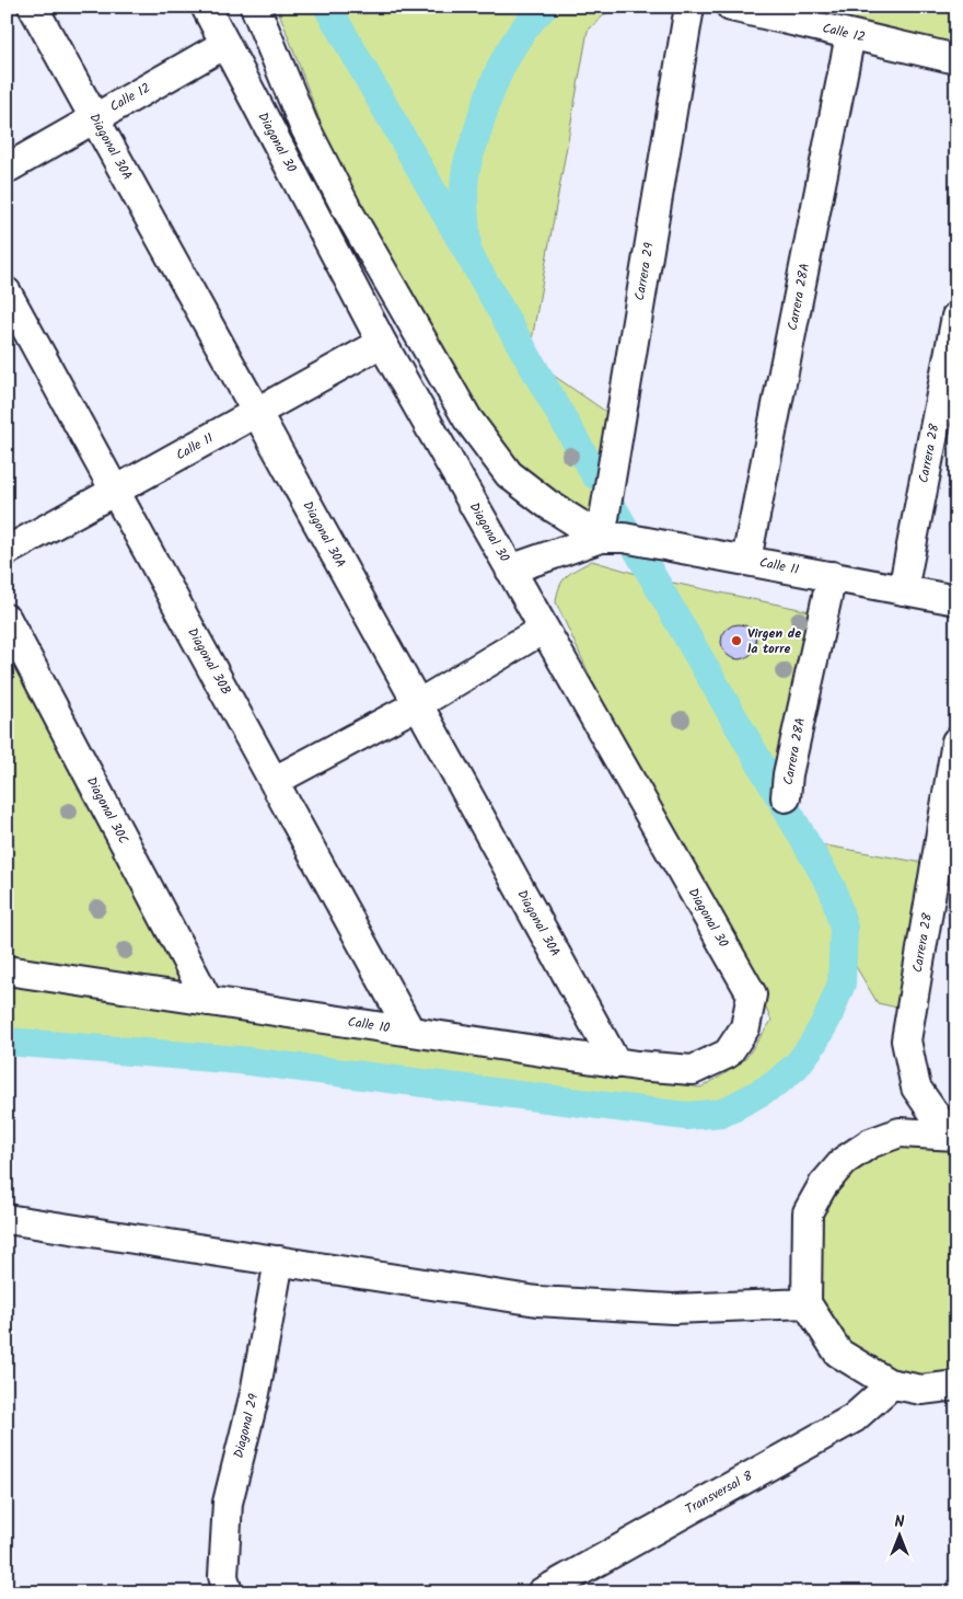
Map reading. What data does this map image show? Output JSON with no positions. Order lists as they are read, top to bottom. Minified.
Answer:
{"streets":{"street":["Calle 12","Diagonal 30","Diagonal 30A","Carrera 29","Carrera 28A","Calle 11","Carrera 28","Diagonal 30B","Diagonal 30C","Calle 10","Diagonal 29","Transversal 8"]},"crossings":[["Calle 12","Diagonal 30"],["Calle 12","Diagonal 30A"],["Calle 12","Carrera 28A"],["Diagonal 30","Calle 11"],["Diagonal 30","Calle 10"],["Diagonal 30A","Calle 11"],["Diagonal 30A","Calle 10"],["Carrera 29","Calle 11"],["Carrera 28A","Calle 11"],["Calle 11","Carrera 28"],["Calle 11","Diagonal 30B"],["Diagonal 30B","Calle 10"],["Diagonal 30C","Calle 10"]],"places":["Virgen de la torre"],"north":"top"}
